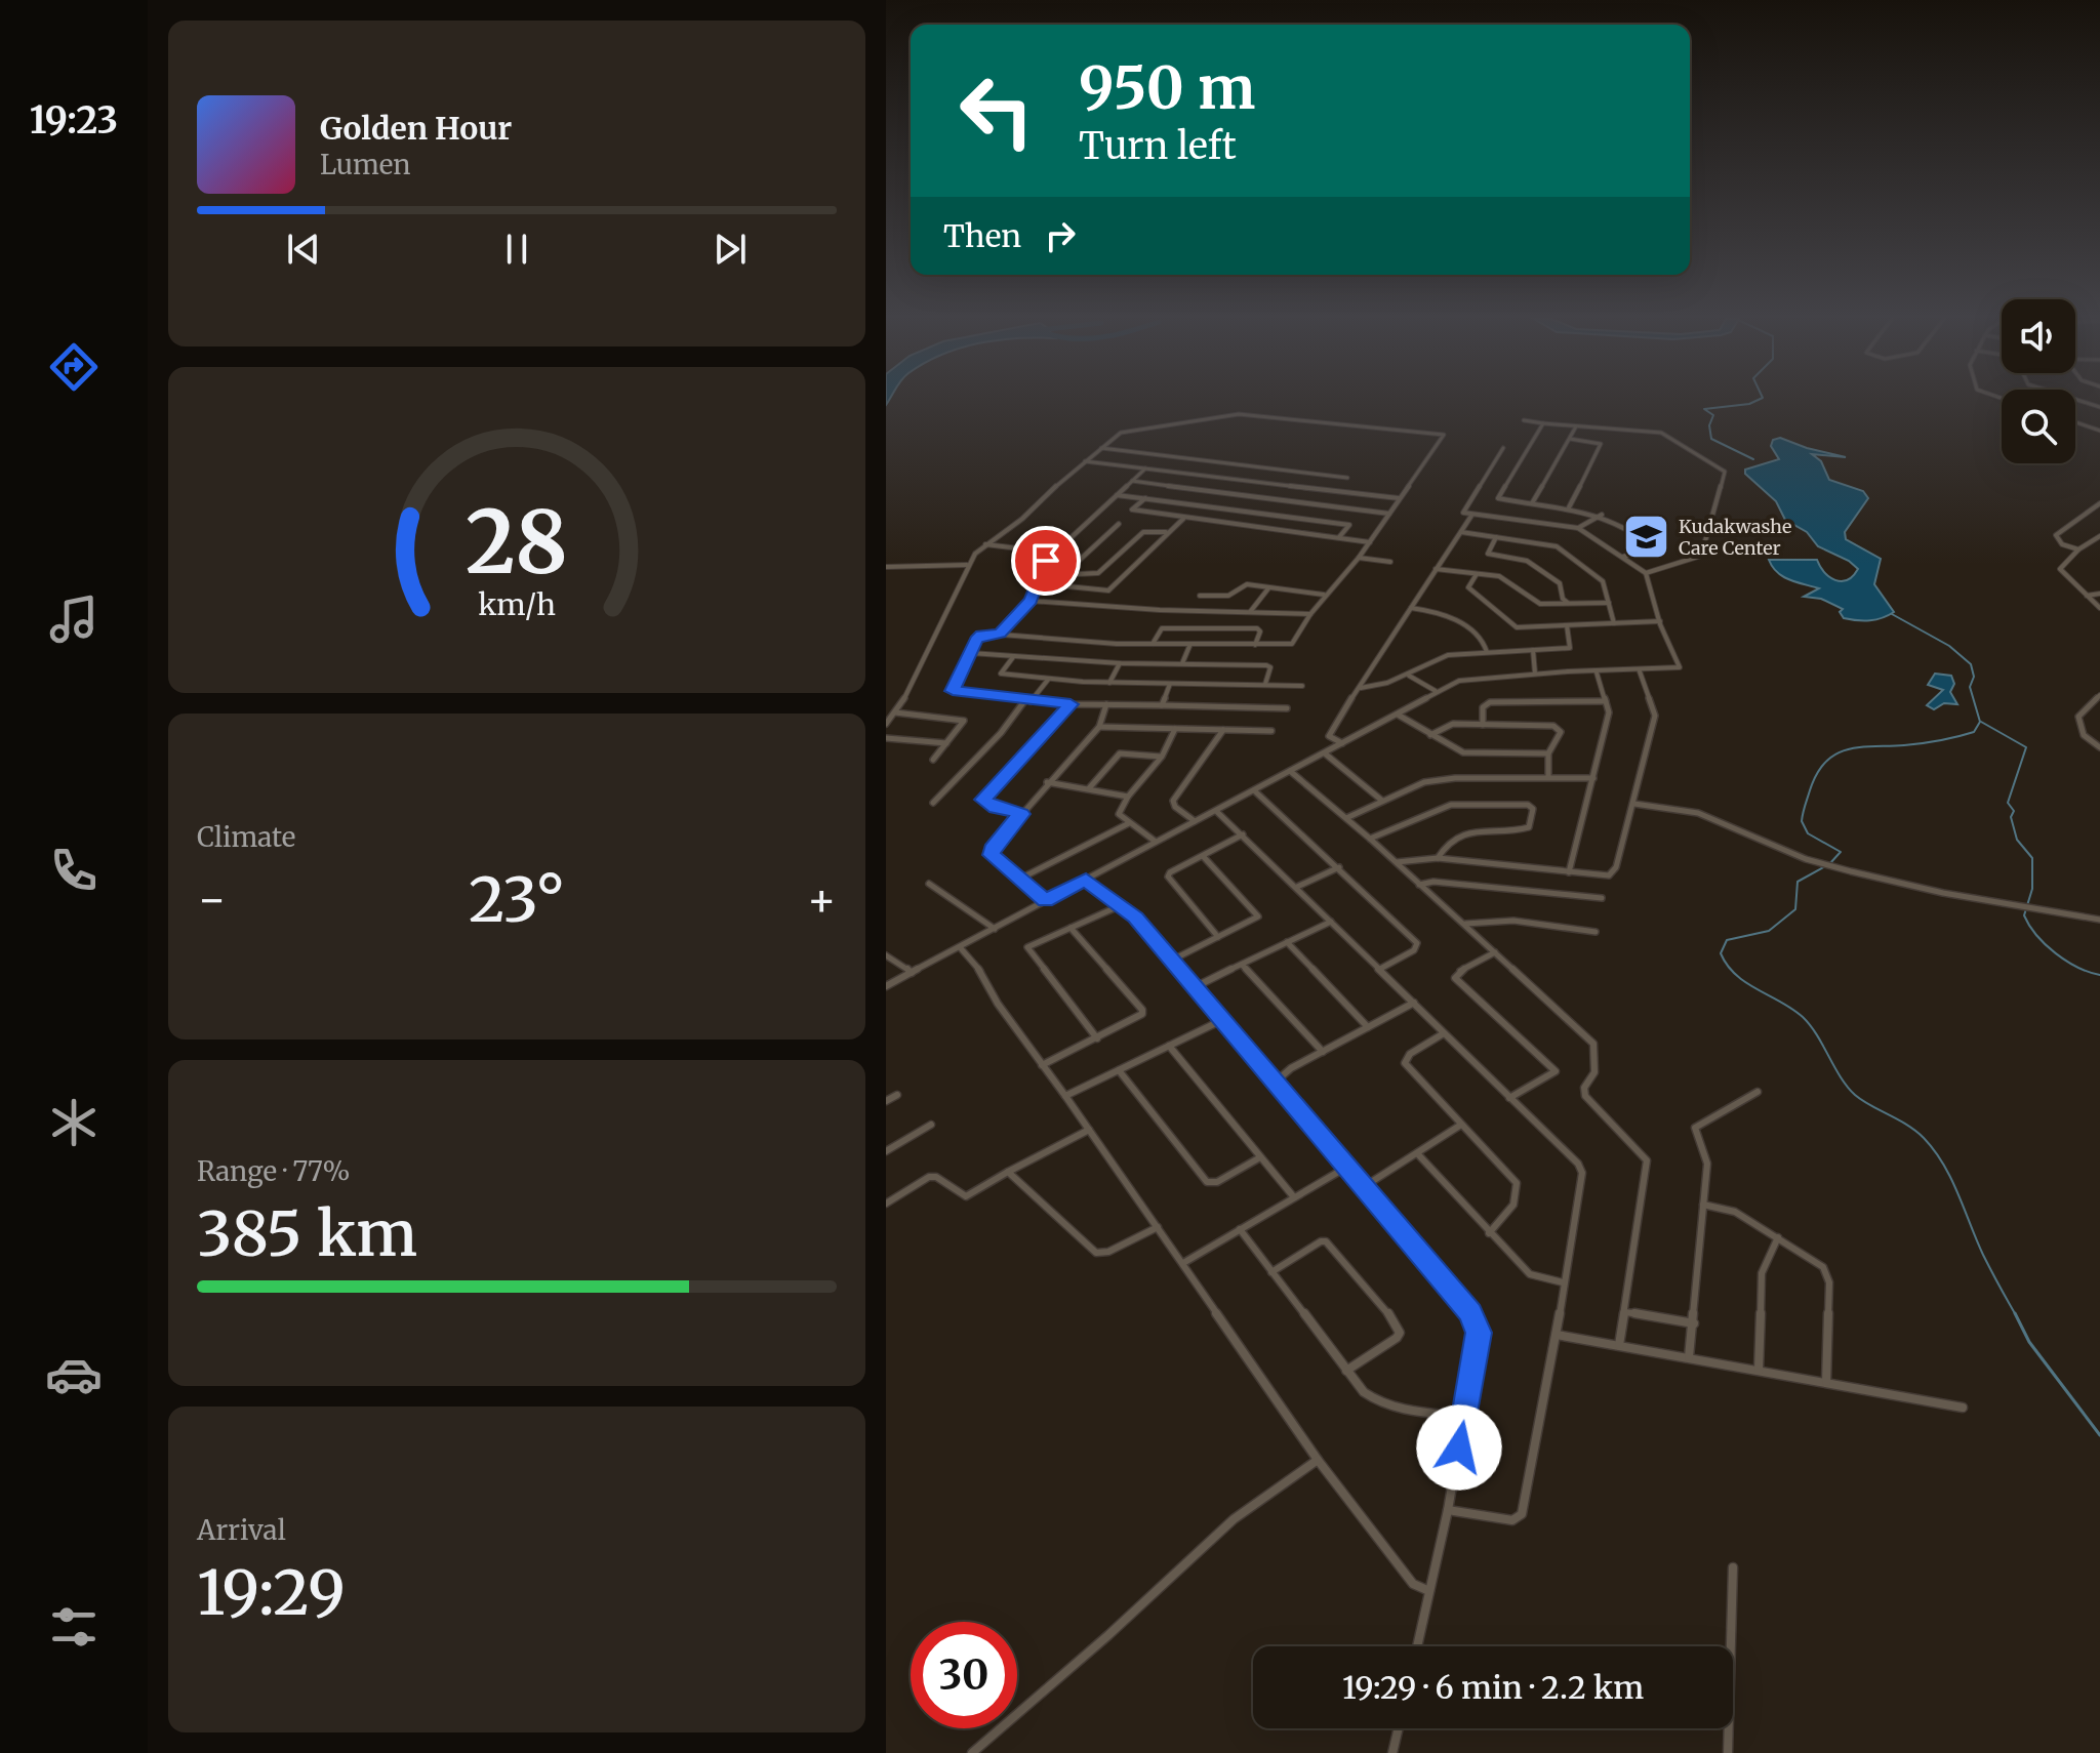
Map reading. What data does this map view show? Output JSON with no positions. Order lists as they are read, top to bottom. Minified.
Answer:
{"places":{"school or university":["Kudakwashe Care Center"]},"page":{"tabs":"19:23","turn":["950 m","Turn left"],"song":["Golden Hour","Lumen"],"then":"Then","tile":["Climate",["Range · 77%","385 km"],["Arrival","19:29"]],"heat":["−","23°","+"],"limit":"30","trip":"19:29 · 6 min · 2.2 km","gauge":["28","km/h"]}}
